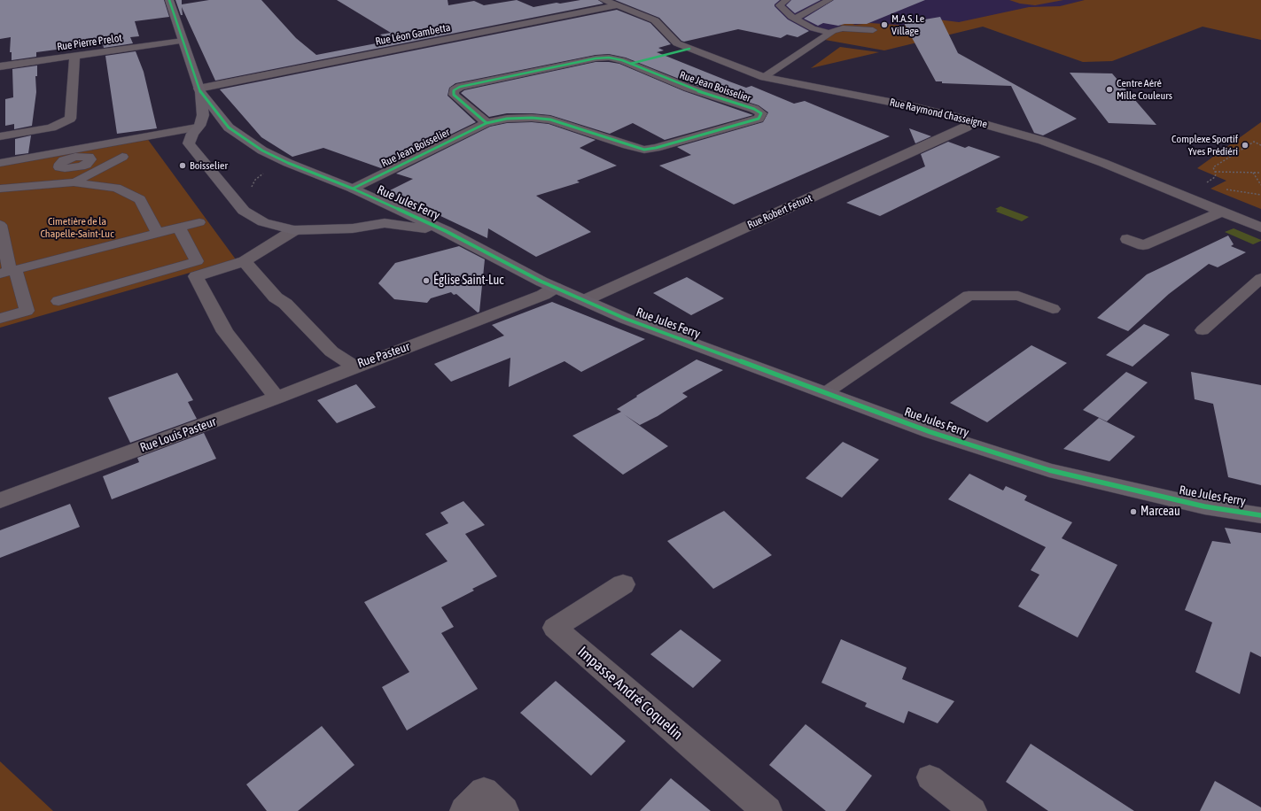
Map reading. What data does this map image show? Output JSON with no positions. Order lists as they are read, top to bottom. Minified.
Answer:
{"streets":{"street":["Rue Léon Gambetta","Rue Pierre Prelot","Rue Jean Boisselier","Rue Raymond Chasseigne","Rue Jules Ferry","Rue Robert Fetuot","Rue Pasteur","Rue Louis Pasteur","Impasse André Coquelin"]},"crossings":[["Rue Léon Gambetta","Rue Raymond Chasseigne"],["Rue Léon Gambetta","Rue Jules Ferry"],["Rue Pierre Prelot","Rue Jules Ferry"],["Rue Jean Boisselier","Rue Jules Ferry"],["Rue Raymond Chasseigne","Rue Robert Fetuot"],["Rue Jules Ferry","Rue Robert Fetuot"],["Rue Jules Ferry","Rue Pasteur"],["Rue Pasteur","Rue Louis Pasteur"]],"parks":["Cimetière de la Chapelle-Saint-Luc"],"places":["M.A.S. Le Village","Centre Aéré Mille Couleurs","Complexe Sportif Yves Prédiéri","Boisselier","Église Saint-Luc","Marceau"]}
